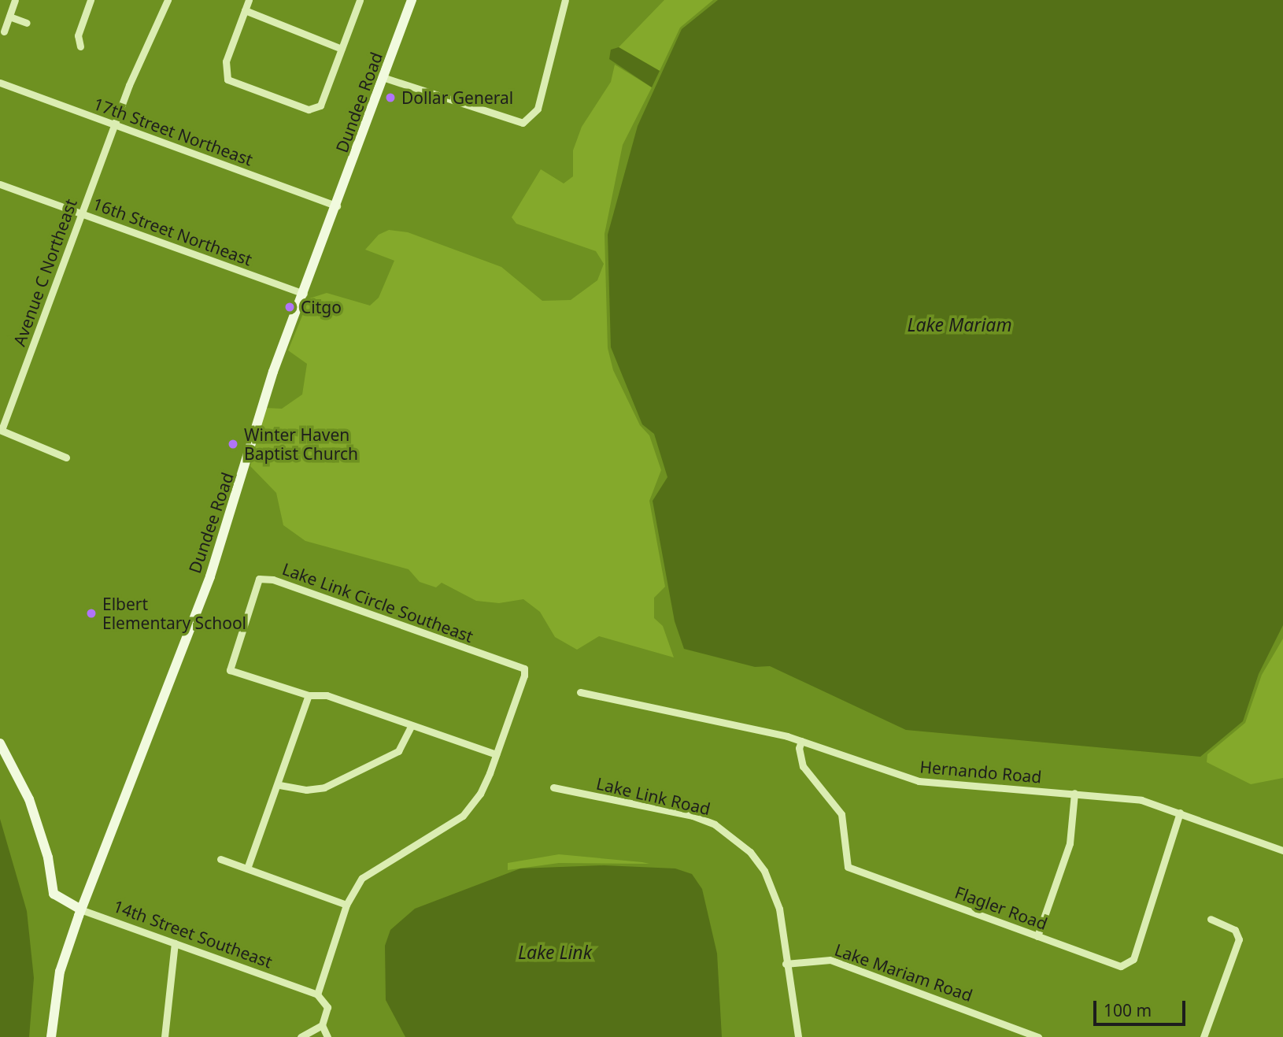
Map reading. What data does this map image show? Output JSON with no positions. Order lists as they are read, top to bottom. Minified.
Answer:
{"streets":{"main road":["Dundee Road","14th Street Southeast"],"street":["17th Street Northeast","16th Street Northeast","Avenue C Northeast","Lake Link Circle Southeast","Hernando Road","Lake Link Road","Flagler Road","Lake Mariam Road"]},"crossings":[["Dundee Road","17th Street Northeast"],["Dundee Road","16th Street Northeast"],["Dundee Road","14th Street Southeast"],["17th Street Northeast","Avenue C Northeast"],["16th Street Northeast","Avenue C Northeast"],["Hernando Road","Flagler Road"],["Lake Link Road","Lake Mariam Road"]],"water":["Lake Mariam","Lake Link"],"places":["Dollar General","Citgo","Winter Haven Baptist Church","Elbert Elementary School"],"scale_bar":"100 m"}
